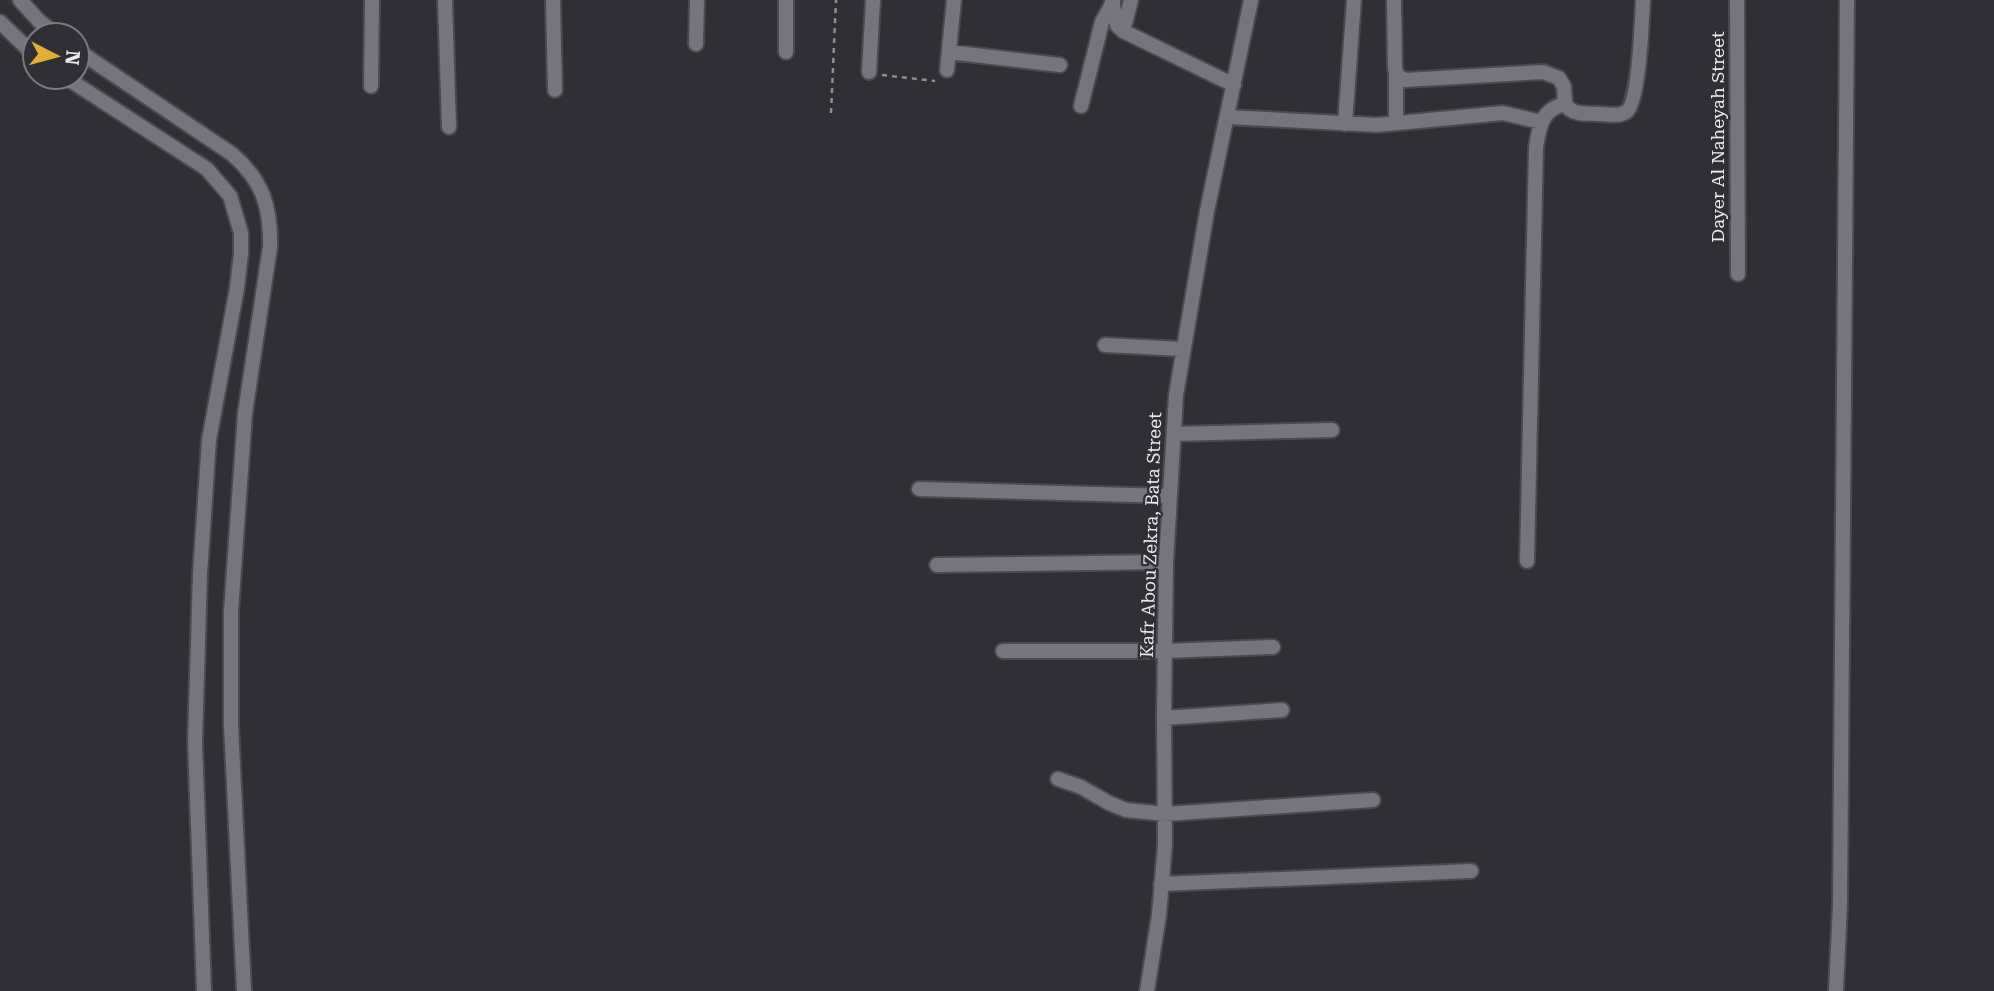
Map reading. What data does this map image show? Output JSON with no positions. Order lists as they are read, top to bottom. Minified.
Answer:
{"streets":{"street":["Dayer Al Naheyah Street","Kafr Abou Zekra, Bata Street"]},"north":"right"}
